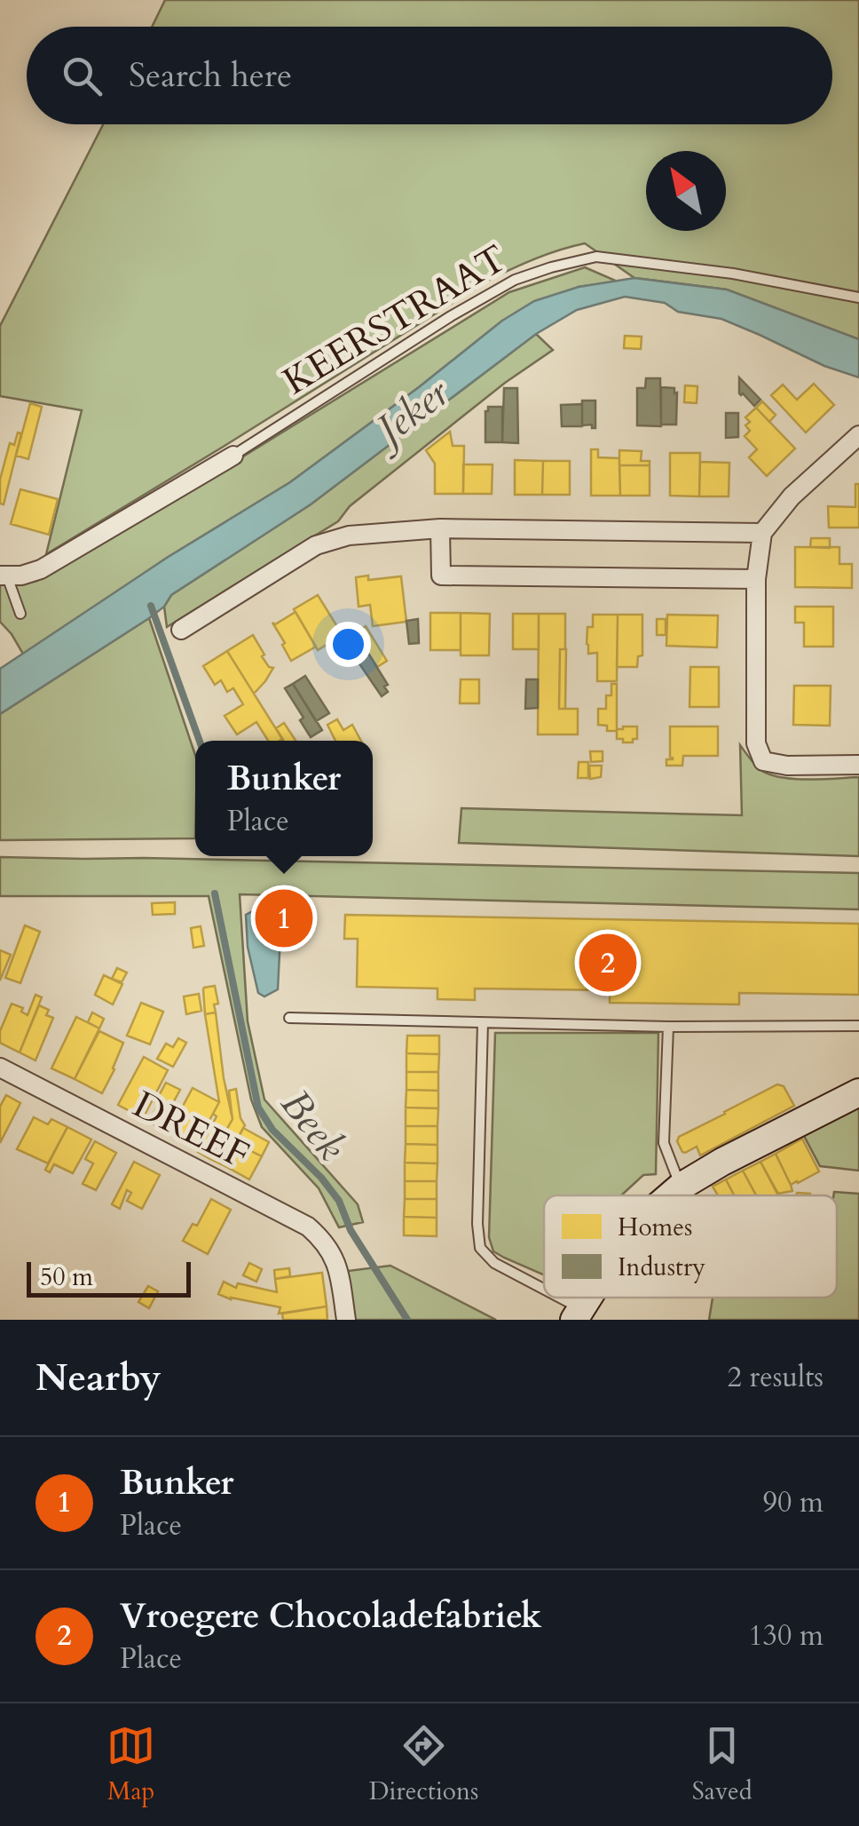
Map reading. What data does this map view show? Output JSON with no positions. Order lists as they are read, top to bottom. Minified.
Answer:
{"streets":{"street":["KEERSTRAAT","DREEF"]},"water":["Jeker","Beek"],"legend":["Homes","Industry"],"scale_bar":"50 m","north":"top left","page":{"search":"Search here","popup":["Bunker","Place"],"pins":["1","2"],"scale":"50 m","heading":["Nearby","2 results"],"list":[{"mark":"1","name":"Bunker","note":"Place","value":"90 m"},{"mark":"2","name":"Vroegere Chocoladefabriek","note":"Place","value":"130 m"}],"nav":["Map","Directions","Saved"]}}
